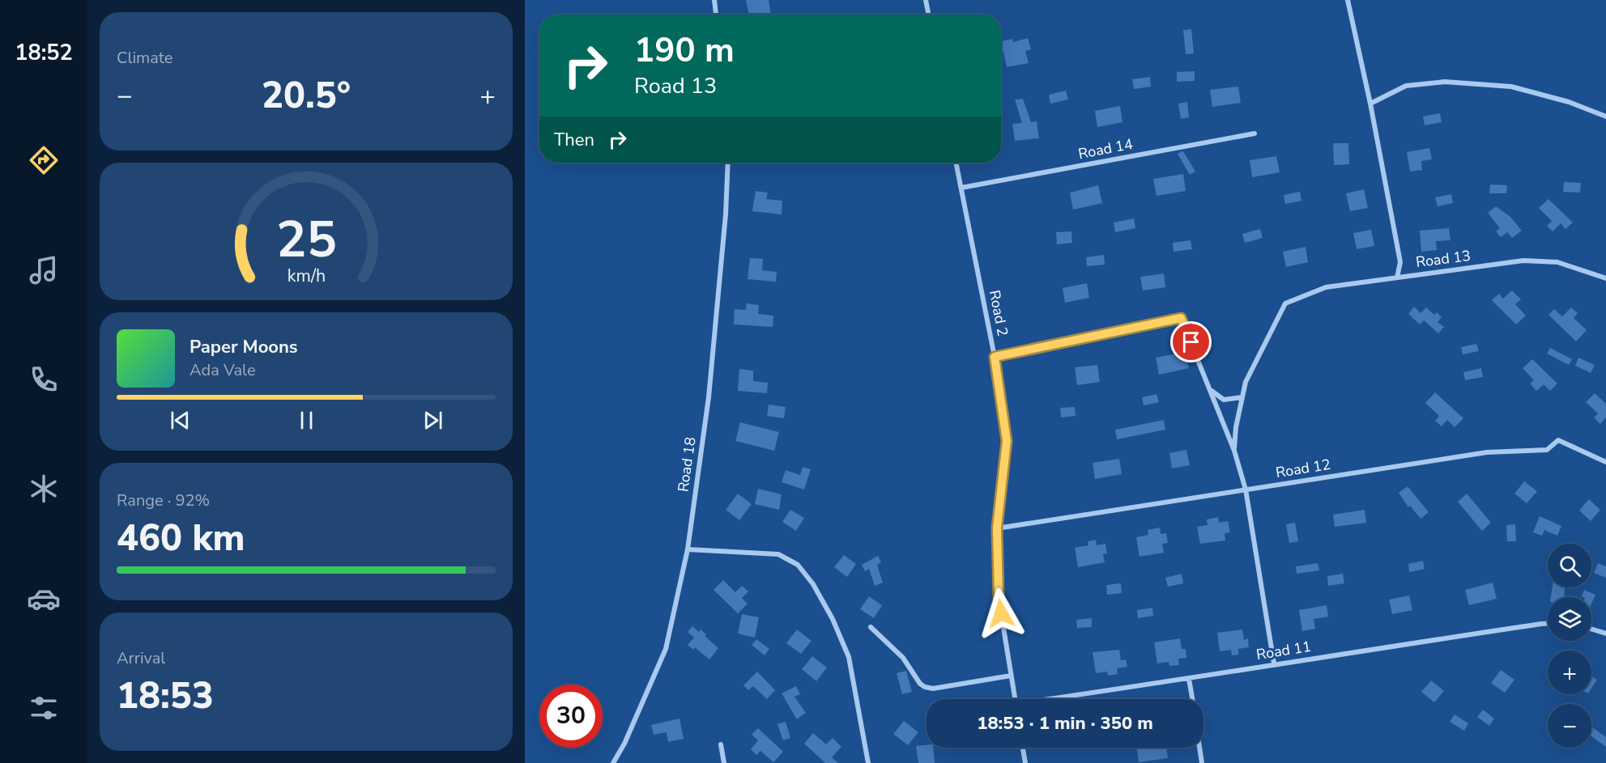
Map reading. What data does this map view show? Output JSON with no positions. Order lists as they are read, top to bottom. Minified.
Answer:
{"streets":{"street":["Road 14","Road 13","Road 2","Road 18","Road 12","Road 11"]},"crossings":[["Road 14","Road 2"],["Road 2","Road 12"]],"page":{"tabs":"18:52","tile":["Climate",["Range · 92%","460 km"],["Arrival","18:53"]],"turn":["190 m","Road 13"],"heat":["−","20.5°","+"],"then":"Then","song":["Paper Moons","Ada Vale"],"map_buttons":["+","−"],"limit":"30","trip":"18:53 · 1 min · 350 m","gauge":["25","km/h"]}}
